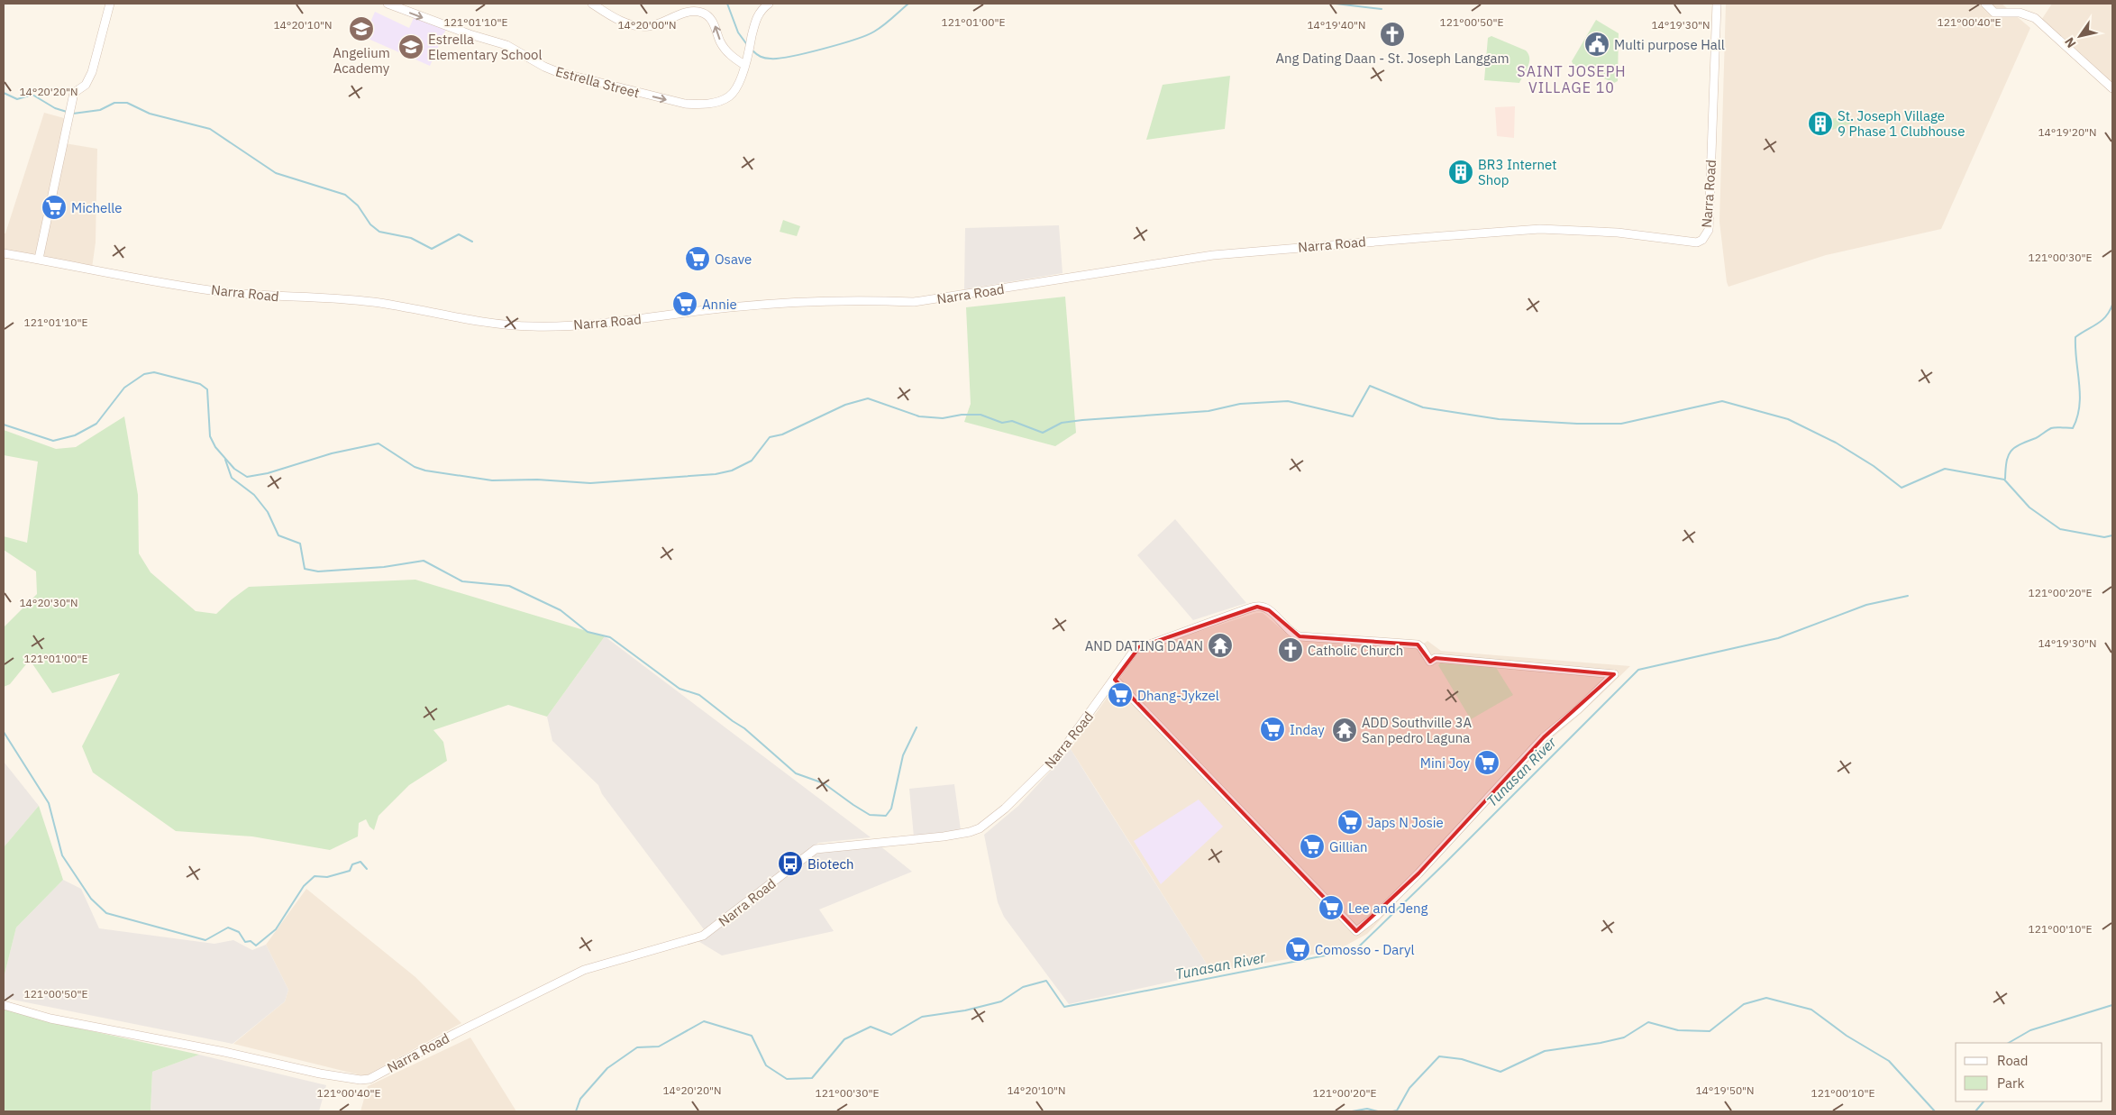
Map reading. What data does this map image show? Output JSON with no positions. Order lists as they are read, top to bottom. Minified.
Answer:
{"streets":{"street":["Estrella Street","Narra Road"]},"one_way":["Estrella Street"],"districts":["SAINT JOSEPH VILLAGE 10"],"water":["Tunasan River"],"places":{"school or university":["Angelium Academy","Estrella Elementary School"],"church":["Ang Dating Daan - St. Joseph Langgam","Catholic Church"],"public building":["Multi purpose Hall"],"building":["St. Joseph Village 9 Phase 1 Clubhouse","BR3 Internet Shop"],"supermarket":["Michelle","Osave","Annie","Dhang-Jykzel","Inday","Mini Joy","Japs N Josie","Gillian","Lee and Jeng","Comosso - Daryl"],"temple":["AND DATING DAAN","ADD Southville 3A San pedro Laguna"],"bus stop":["Biotech"]},"legend":["Road","Park"],"north":"bottom left","coordinates":["121°01'10\"E","121°01'00\"E","121°00'50\"E","121°00'40\"E","14°20'10\"N","14°20'00\"N","14°19'40\"N","14°19'30\"N","14°20'20\"N","14°19'20\"N","121°00'30\"E","121°00'20\"E","14°20'30\"N","121°00'10\"E","14°19'50\"N"]}
